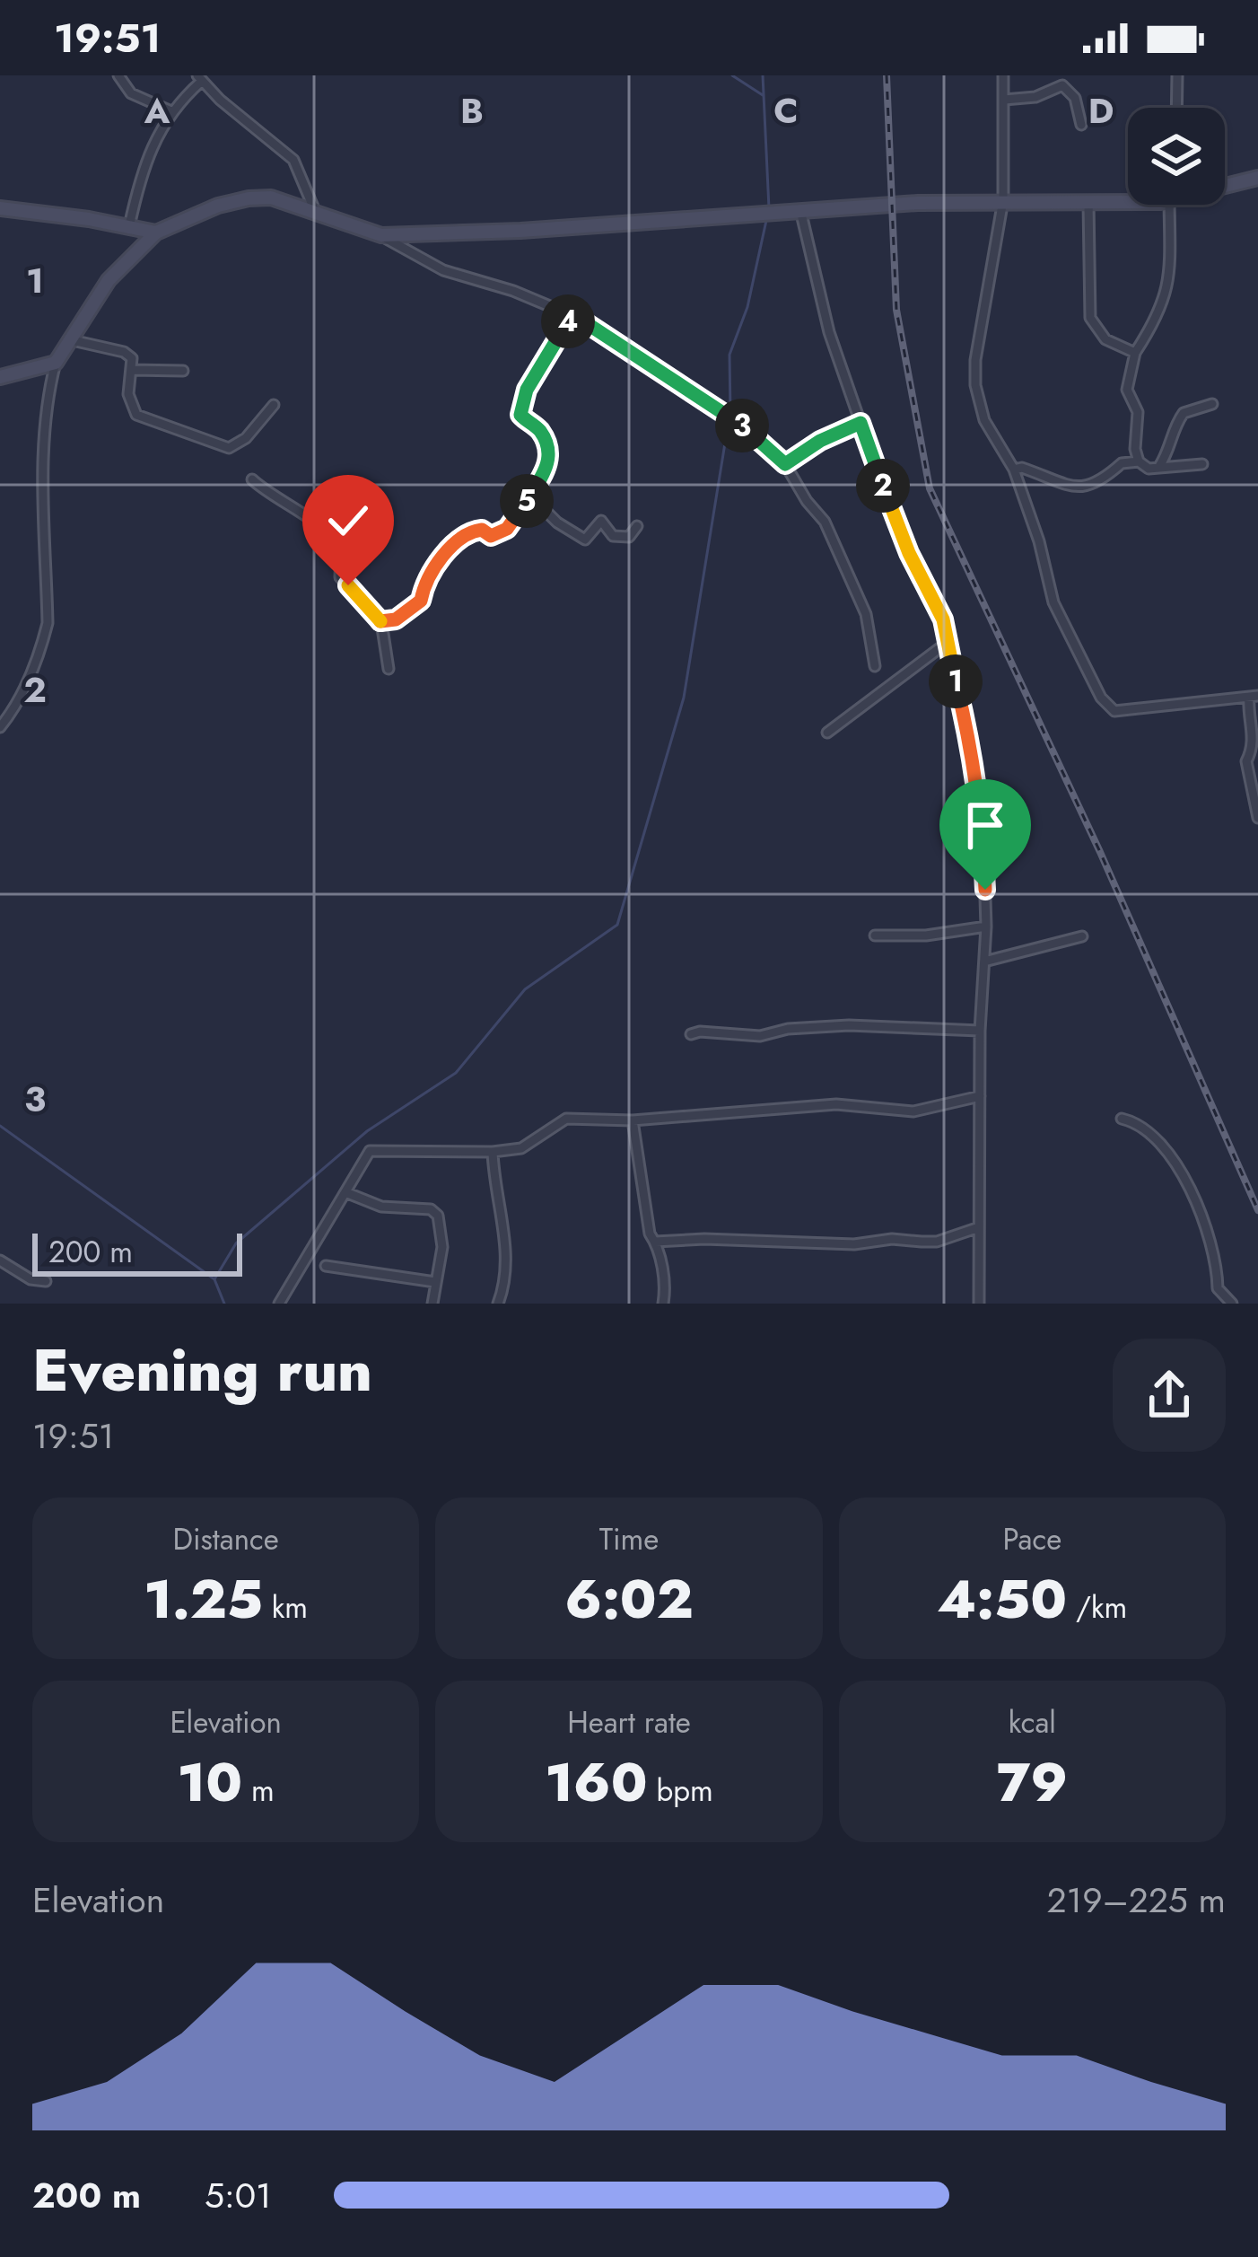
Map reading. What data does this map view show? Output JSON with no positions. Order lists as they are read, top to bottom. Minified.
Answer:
{"scale_bar":"200 m","page":{"status":"19:51","pins":["4","3","2","5","1"],"scale":"200 m","heading":["Evening run","19:51"],"stats":[["Distance","1.25 km"],["Time","6:02"],["Pace","4:50 /km"],["Elevation","10 m"],["Heart rate","160 bpm"],["kcal","79"]],"chart":["Elevation","219–225 m"],"list":[{"name":"200 m","note":"5:01"}]},"grid":{"columns":["A","B","C","D"],"rows":["1","2","3"]}}
